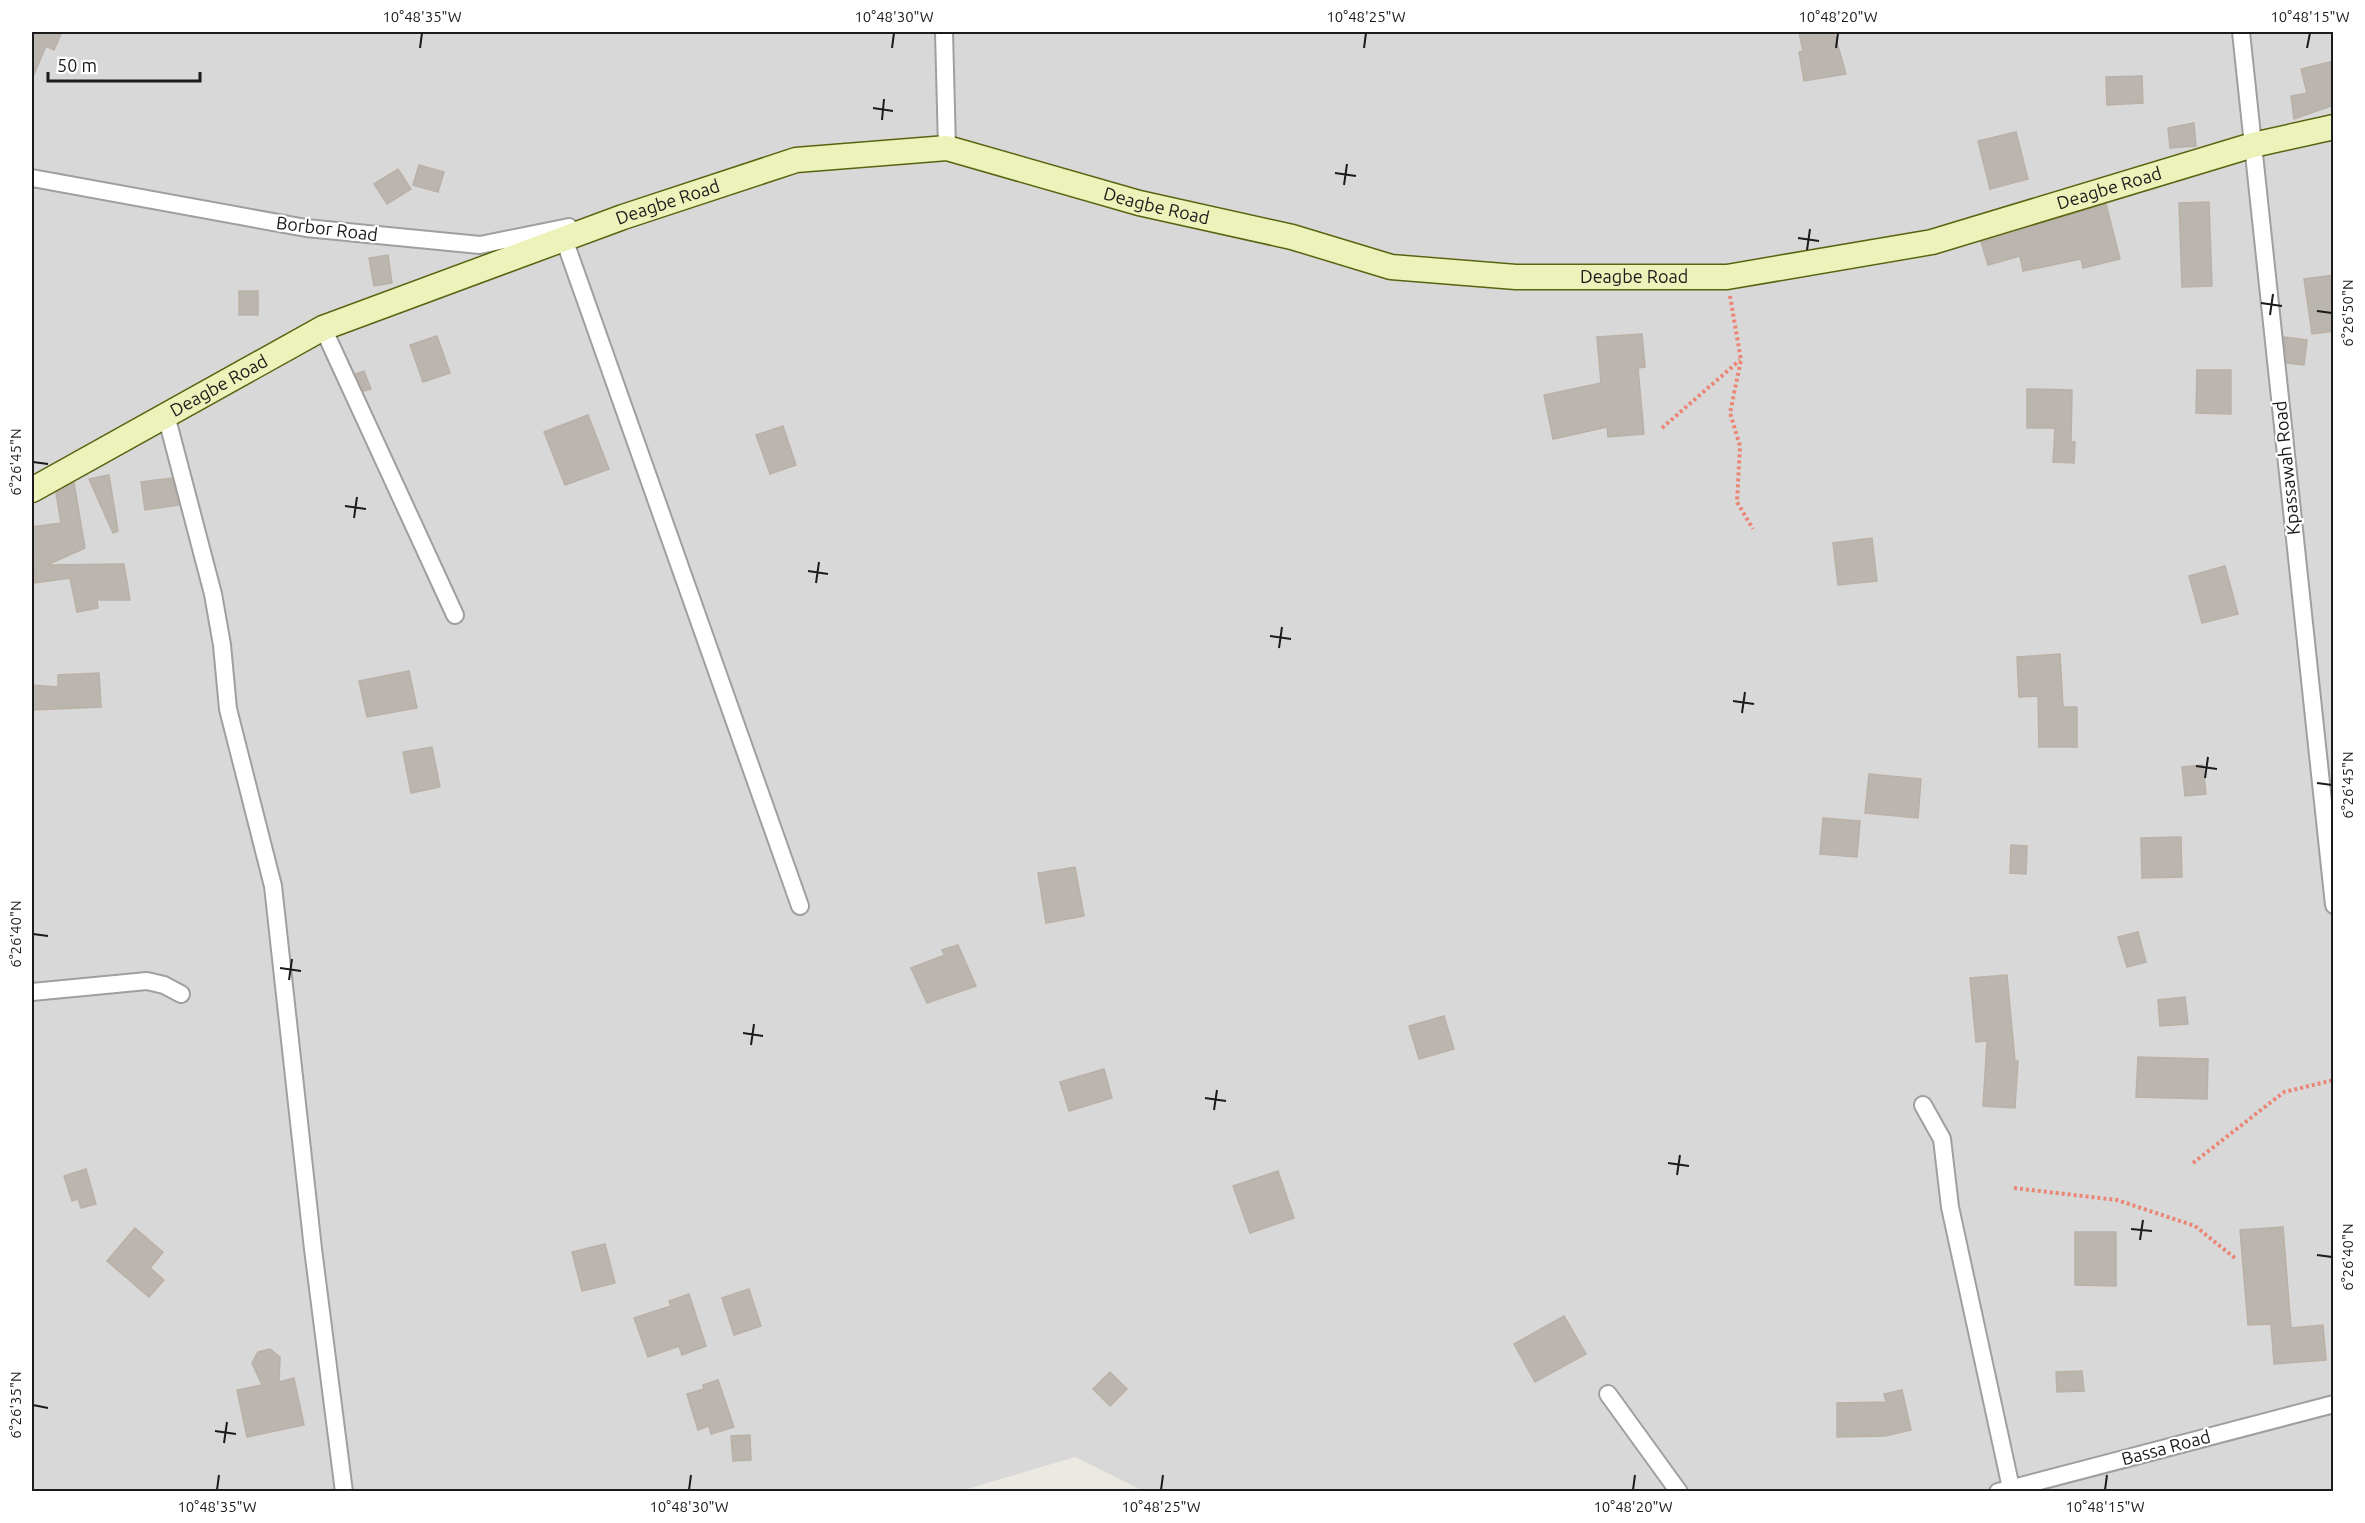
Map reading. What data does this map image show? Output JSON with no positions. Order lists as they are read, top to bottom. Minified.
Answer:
{"streets":{"street":["Deagbe Road","Borbor Road","Kpassawah Road","Bassa Road"]},"crossings":[["Deagbe Road","Borbor Road"],["Deagbe Road","Kpassawah Road"]],"scale_bar":"50 m","coordinates":["10°48'35\"W","10°48'30\"W","10°48'25\"W","10°48'20\"W","10°48'15\"W","6°26'50\"N","6°26'45\"N","6°26'40\"N","6°26'35\"N"]}
